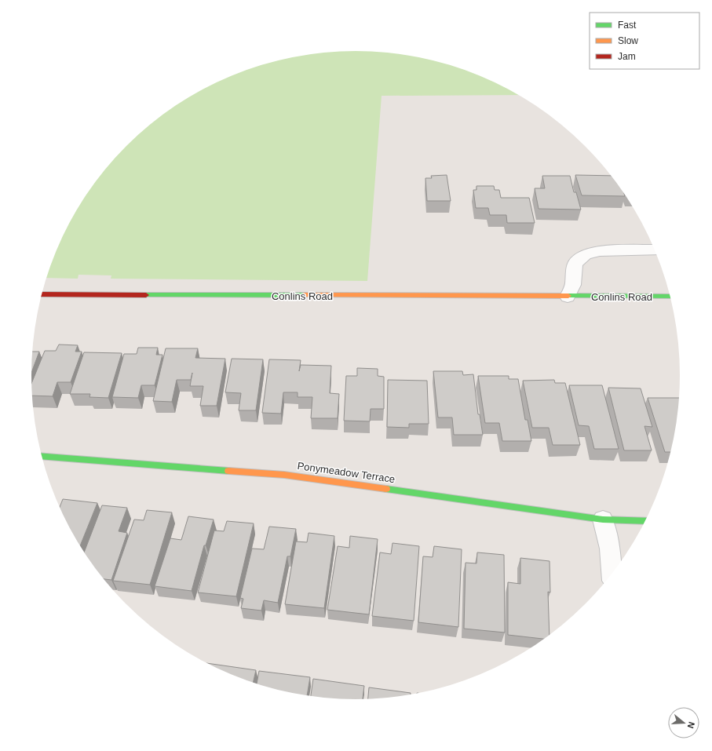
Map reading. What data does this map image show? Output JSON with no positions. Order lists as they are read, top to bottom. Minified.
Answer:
{"streets":{"street":["Conlins Road","Ponymeadow Terrace"]},"legend":["Fast","Slow","Jam"],"north":"right"}
